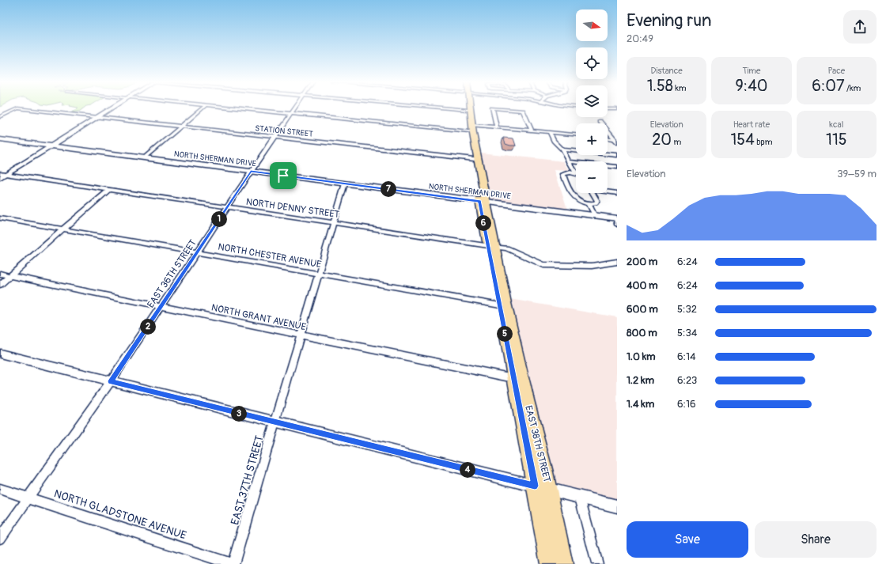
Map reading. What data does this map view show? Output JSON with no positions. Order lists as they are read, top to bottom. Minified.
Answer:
{"streets":{"main road":["NORTH SHERMAN DRIVE","EAST 38TH STREET"],"street":["STATION STREET","NORTH DENNY STREET","NORTH CHESTER AVENUE","EAST 36TH STREET","NORTH GRANT AVENUE","EAST 37TH STREET","NORTH GLADSTONE AVENUE"]},"crossings":[["STATION STREET","EAST 36TH STREET"],["STATION STREET","EAST 38TH STREET"],["NORTH SHERMAN DRIVE","EAST 36TH STREET"],["NORTH SHERMAN DRIVE","EAST 38TH STREET"],["NORTH SHERMAN DRIVE","EAST 37TH STREET"],["NORTH DENNY STREET","EAST 36TH STREET"],["NORTH DENNY STREET","EAST 38TH STREET"],["NORTH DENNY STREET","EAST 37TH STREET"],["NORTH CHESTER AVENUE","EAST 36TH STREET"],["NORTH CHESTER AVENUE","EAST 38TH STREET"],["NORTH CHESTER AVENUE","EAST 37TH STREET"],["EAST 36TH STREET","NORTH GRANT AVENUE"],["EAST 36TH STREET","NORTH GLADSTONE AVENUE"],["NORTH GRANT AVENUE","EAST 38TH STREET"],["NORTH GRANT AVENUE","EAST 37TH STREET"],["EAST 37TH STREET","NORTH GLADSTONE AVENUE"]],"north":"right","page":{"heading":["Evening run","20:49"],"map_buttons":["+","−"],"stats":[["Distance","1.58 km"],["Time","9:40"],["Pace","6:07 /km"],["Elevation","20 m"],["Heart rate","154 bpm"],["kcal","115"]],"chart":["Elevation","39–59 m"],"pins":["7","1","6","2","5","3","4"],"list":[{"name":"200 m","note":"6:24"},{"name":"400 m","note":"6:24"},{"name":"600 m","note":"5:32"},{"name":"800 m","note":"5:34"},{"name":"1.0 km","note":"6:14"},{"name":"1.2 km","note":"6:23"},{"name":"1.4 km","note":"6:16"}],"buttons":["Save","Share"]}}
